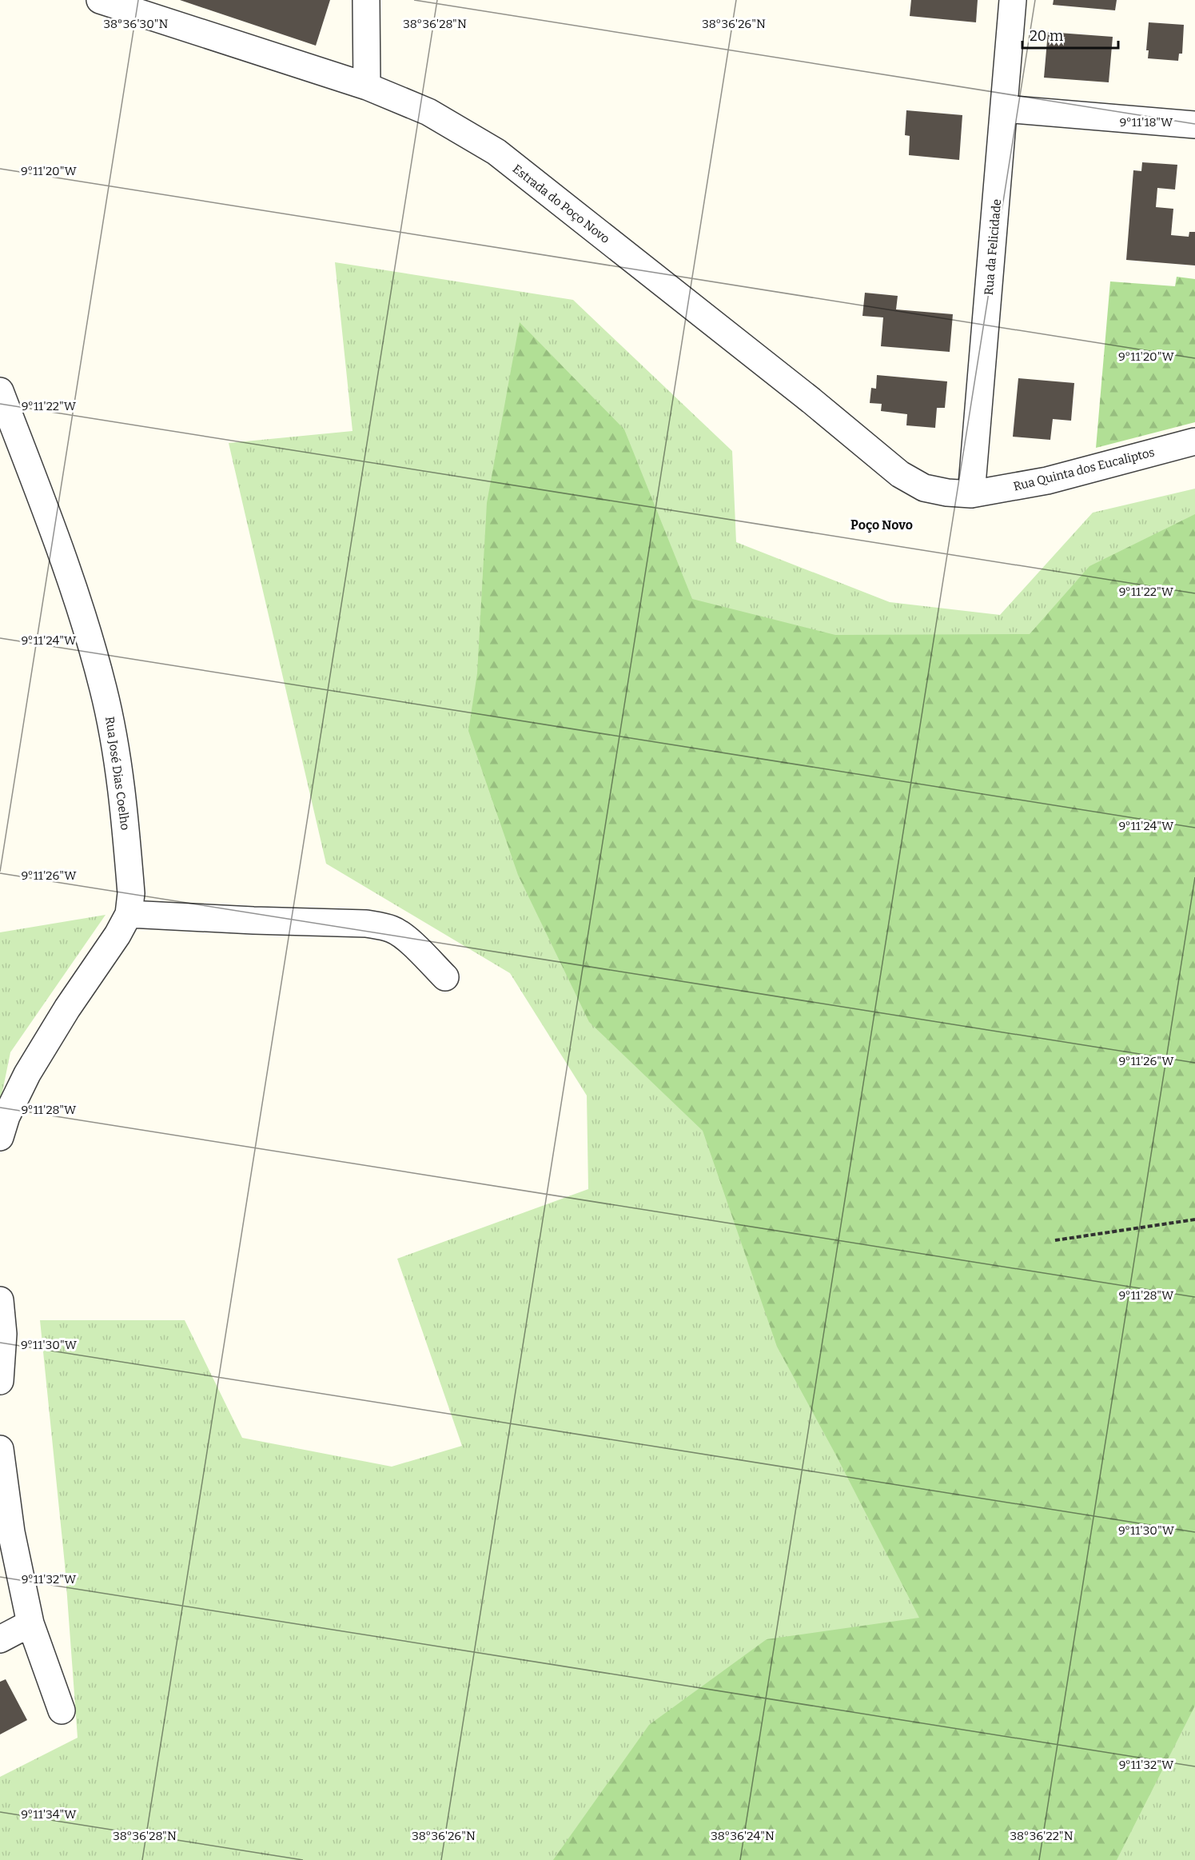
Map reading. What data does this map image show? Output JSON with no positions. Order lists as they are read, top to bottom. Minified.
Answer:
{"streets":{"street":["Estrada do Poço Novo","Rua da Felicidade","Rua Quinta dos Eucaliptos","Rua José Dias Coelho"]},"crossings":[["Estrada do Poço Novo","Rua da Felicidade"],["Estrada do Poço Novo","Rua Quinta dos Eucaliptos"],["Rua da Felicidade","Rua Quinta dos Eucaliptos"]],"districts":["Poço Novo"],"scale_bar":"20 m","coordinates":["38°36'28\"N","38°36'26\"N","38°36'30\"N","9°11'18\"W","9°11'20\"W","9°11'22\"W","9°11'24\"W","9°11'26\"W","9°11'28\"W","9°11'30\"W","9°11'32\"W","9°11'34\"W","38°36'24\"N","38°36'22\"N"]}
